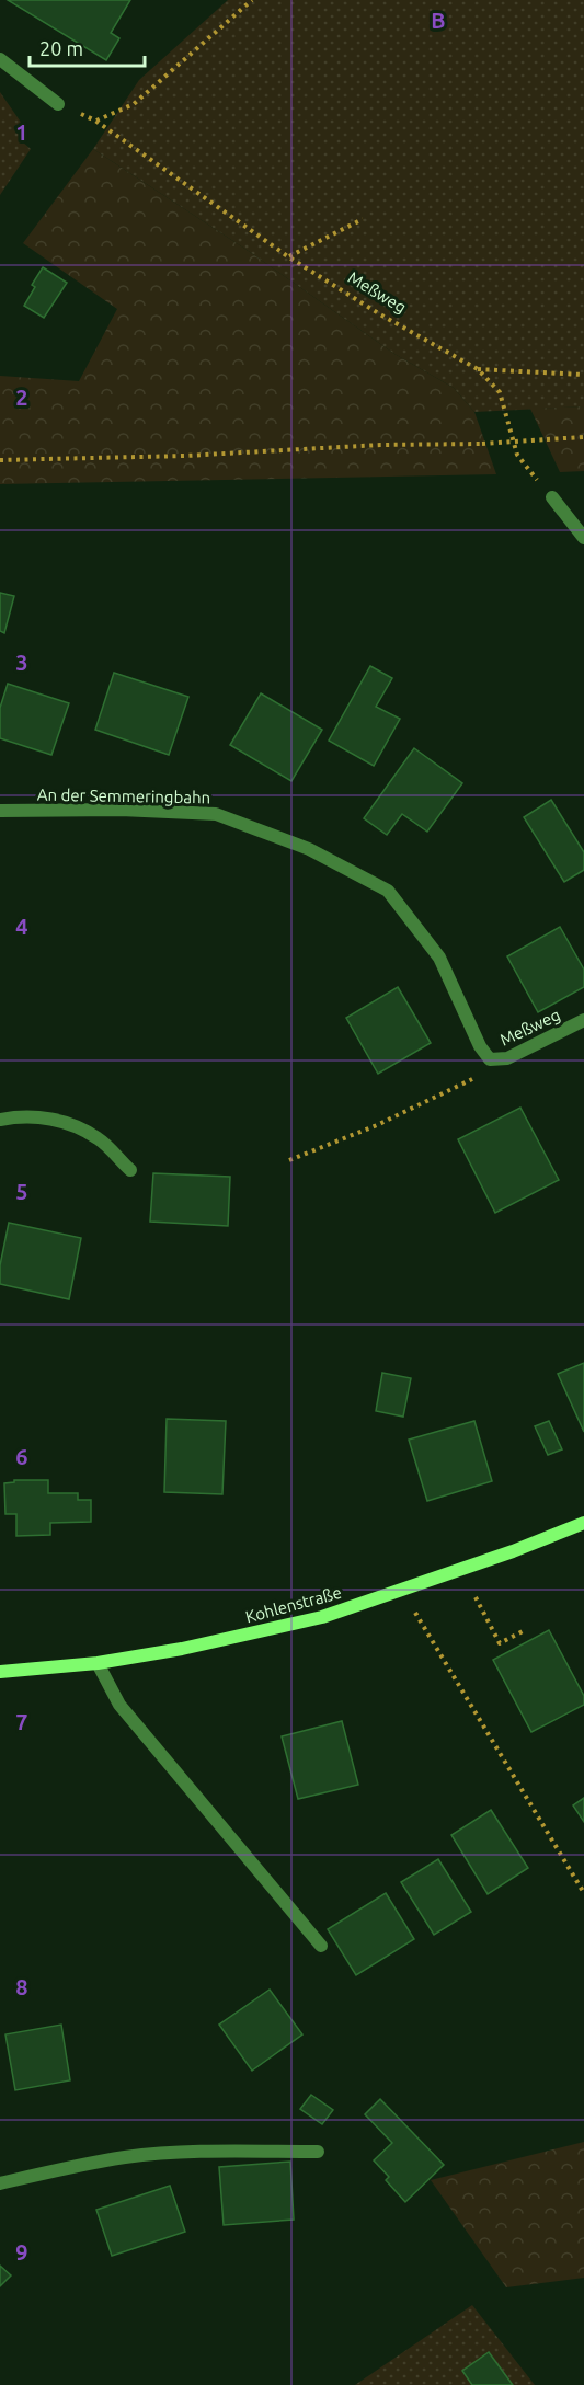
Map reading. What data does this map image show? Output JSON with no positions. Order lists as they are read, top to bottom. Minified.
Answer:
{"streets":{"street":["Meßweg","An der Semmeringbahn","Kohlenstraße"]},"crossings":[["Meßweg","An der Semmeringbahn"]],"scale_bar":"20 m","grid":{"columns":["B"],"rows":["1","2","3","4","5","6","7","8","9"]}}
